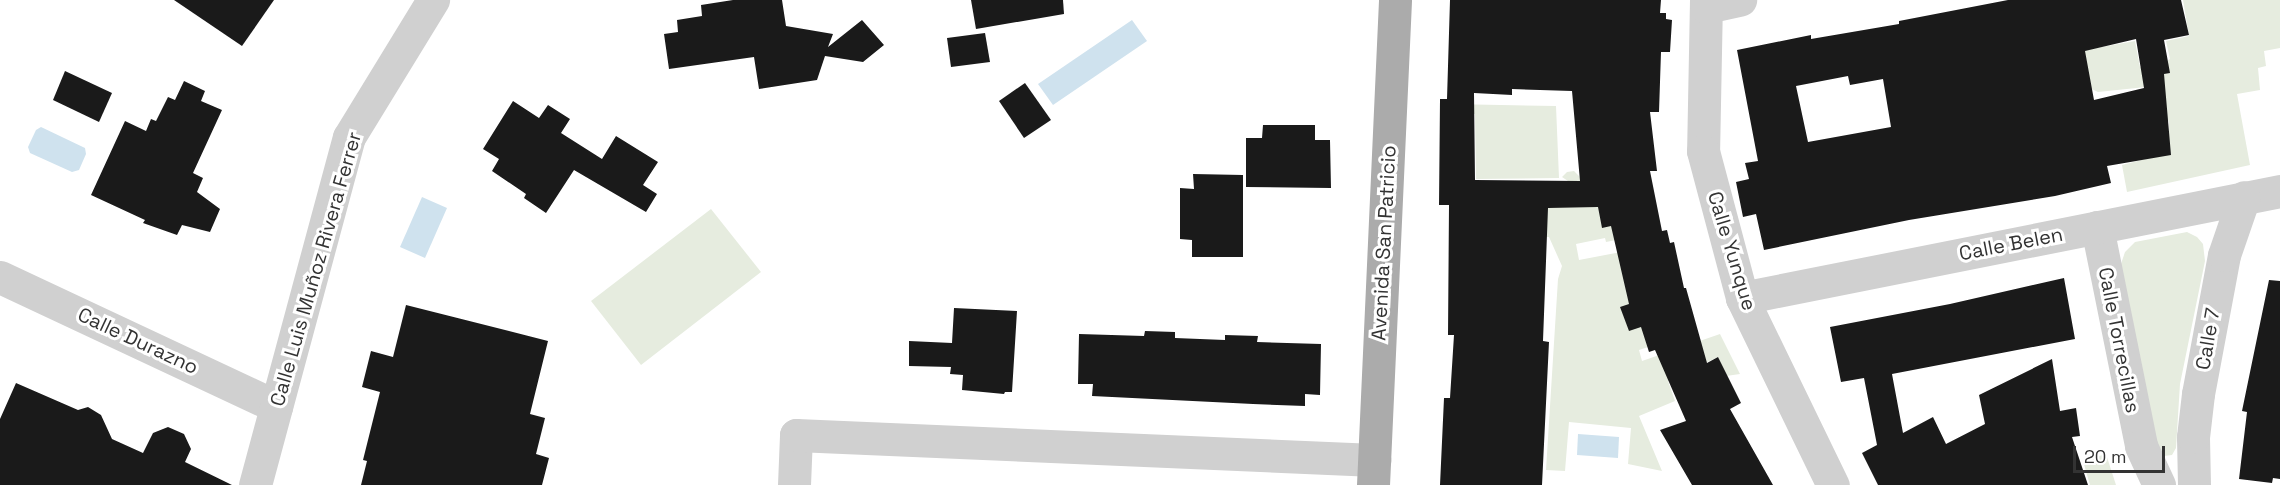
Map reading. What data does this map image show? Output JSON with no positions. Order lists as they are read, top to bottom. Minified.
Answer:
{"streets":{"main road":["Avenida San Patricio"],"street":["Calle Belen","Calle Yunque","Calle Luis Muñoz Rivera Ferrer","Calle 7","Calle Torrecillas","Calle Durazno"]},"crossings":[["Calle Belen","Calle Yunque"],["Calle Belen","Calle 7"],["Calle Belen","Calle Torrecillas"],["Calle Luis Muñoz Rivera Ferrer","Calle Durazno"]],"scale_bar":"20 m"}
